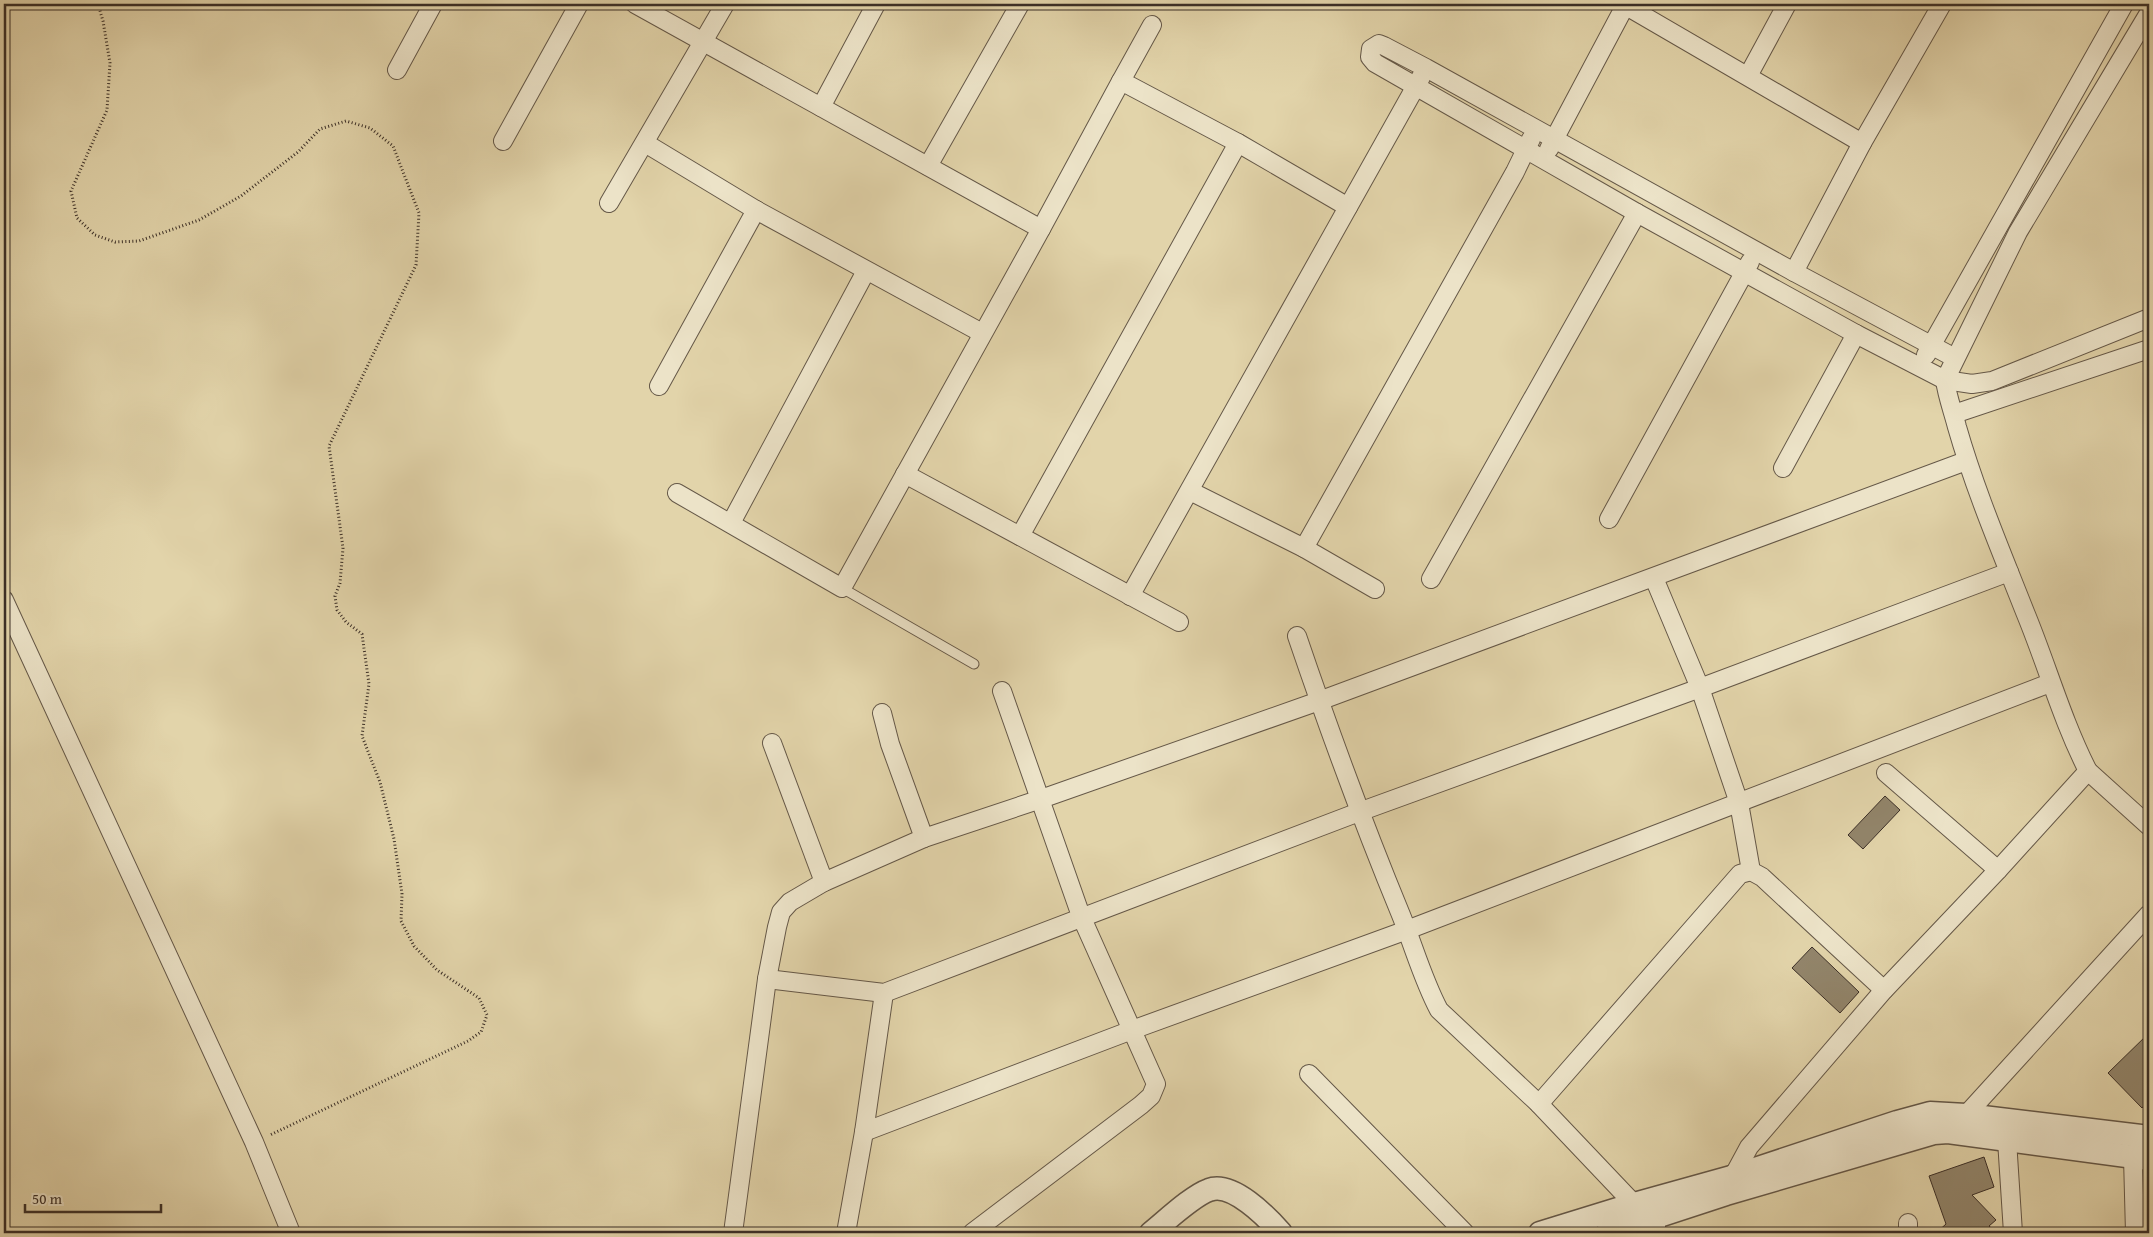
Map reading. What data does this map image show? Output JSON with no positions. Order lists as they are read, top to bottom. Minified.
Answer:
{"scale_bar":"50 m"}
